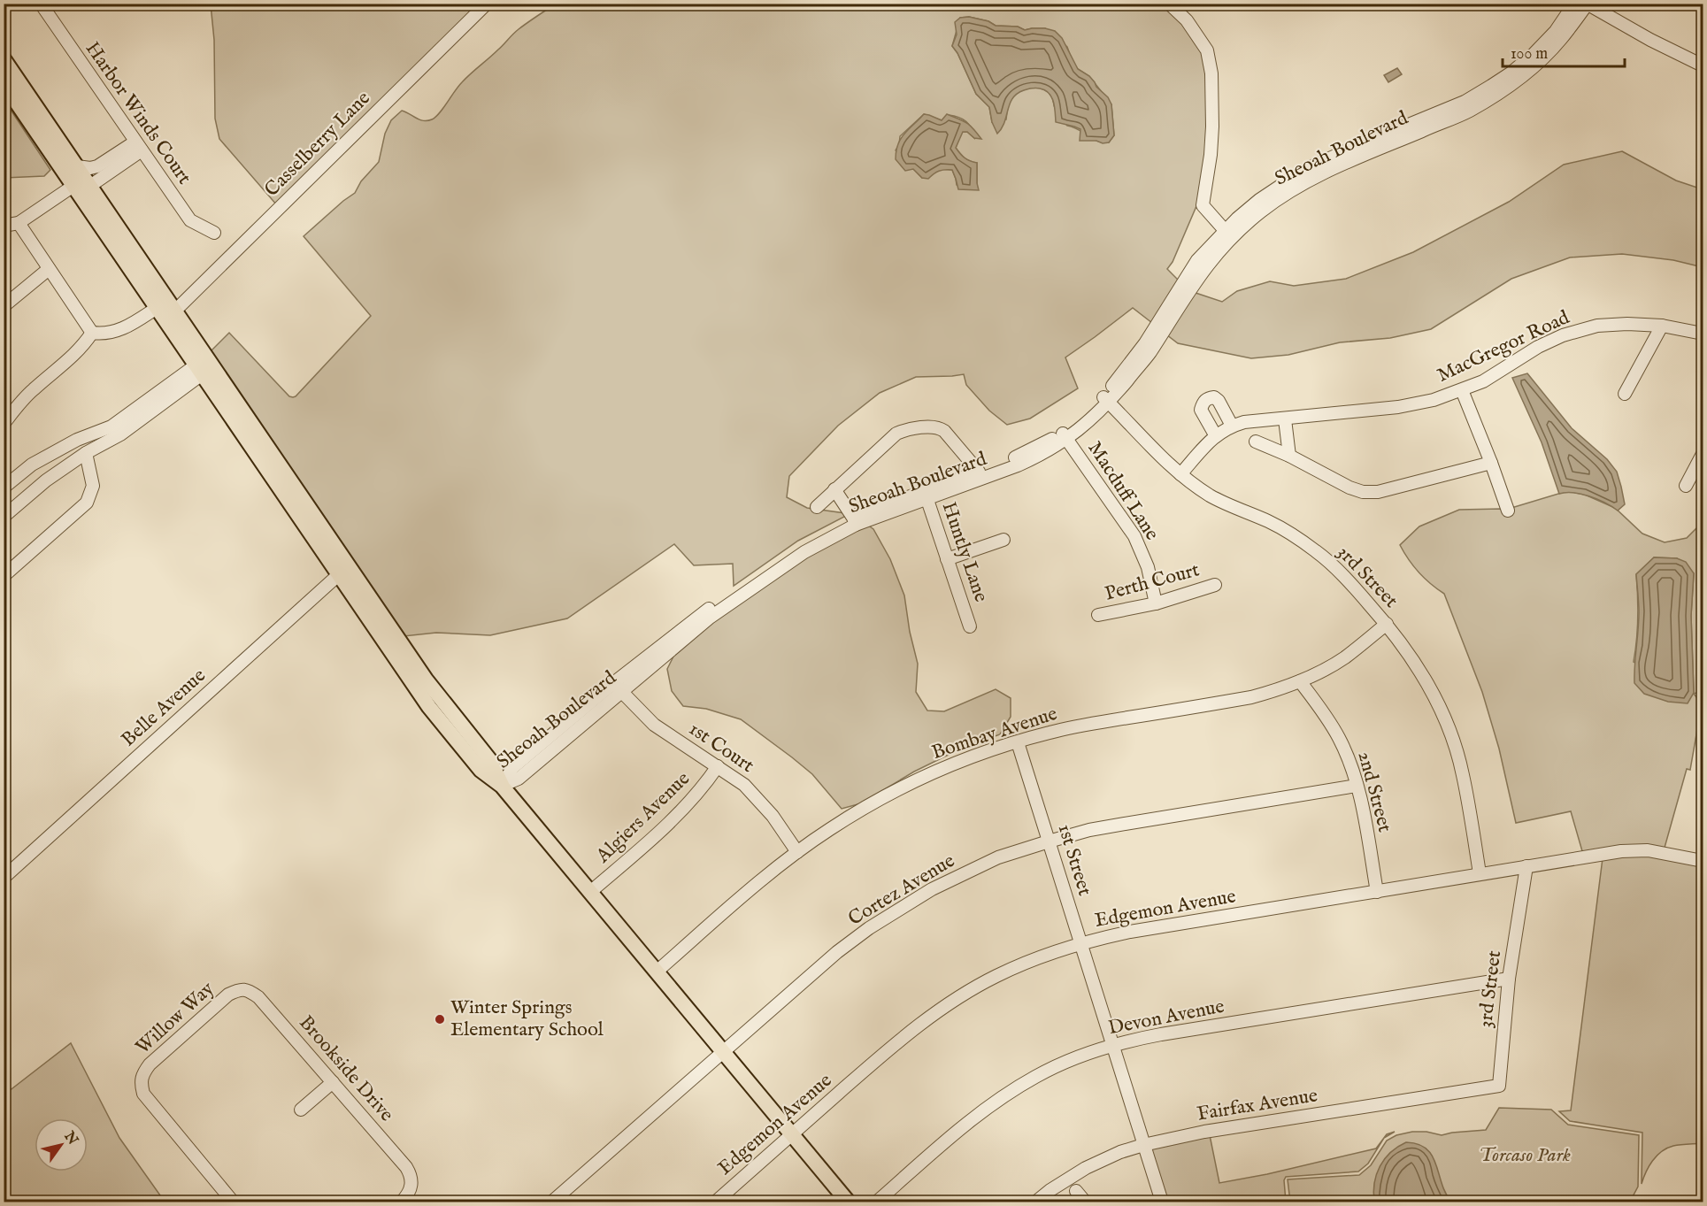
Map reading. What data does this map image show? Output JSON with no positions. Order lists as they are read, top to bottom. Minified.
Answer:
{"streets":{"street":["Harbor Winds Court","Casselberry Lane","Sheoah Boulevard","MacGregor Road","Macduff Lane","Huntly Lane","3rd Street","Perth Court","Belle Avenue","Bombay Avenue","1st Court","2nd Street","Algiers Avenue","1st Street","Cortez Avenue","Edgemon Avenue","Devon Avenue","Willow Way","Brookside Drive","Fairfax Avenue"]},"crossings":[["Sheoah Boulevard","Macduff Lane"],["Sheoah Boulevard","Huntly Lane"],["Sheoah Boulevard","3rd Street"],["Sheoah Boulevard","1st Court"],["MacGregor Road","3rd Street"],["Macduff Lane","Perth Court"],["3rd Street","Bombay Avenue"],["3rd Street","Edgemon Avenue"],["3rd Street","Devon Avenue"],["3rd Street","Fairfax Avenue"],["Bombay Avenue","1st Court"],["Bombay Avenue","2nd Street"],["Bombay Avenue","1st Street"],["1st Court","Algiers Avenue"],["2nd Street","Cortez Avenue"],["2nd Street","Edgemon Avenue"],["1st Street","Cortez Avenue"],["1st Street","Edgemon Avenue"],["1st Street","Devon Avenue"],["1st Street","Fairfax Avenue"],["Willow Way","Brookside Drive"]],"parks":["Torcaso Park"],"places":["Winter Springs Elementary School"],"scale_bar":"100 m","north":"top right"}
